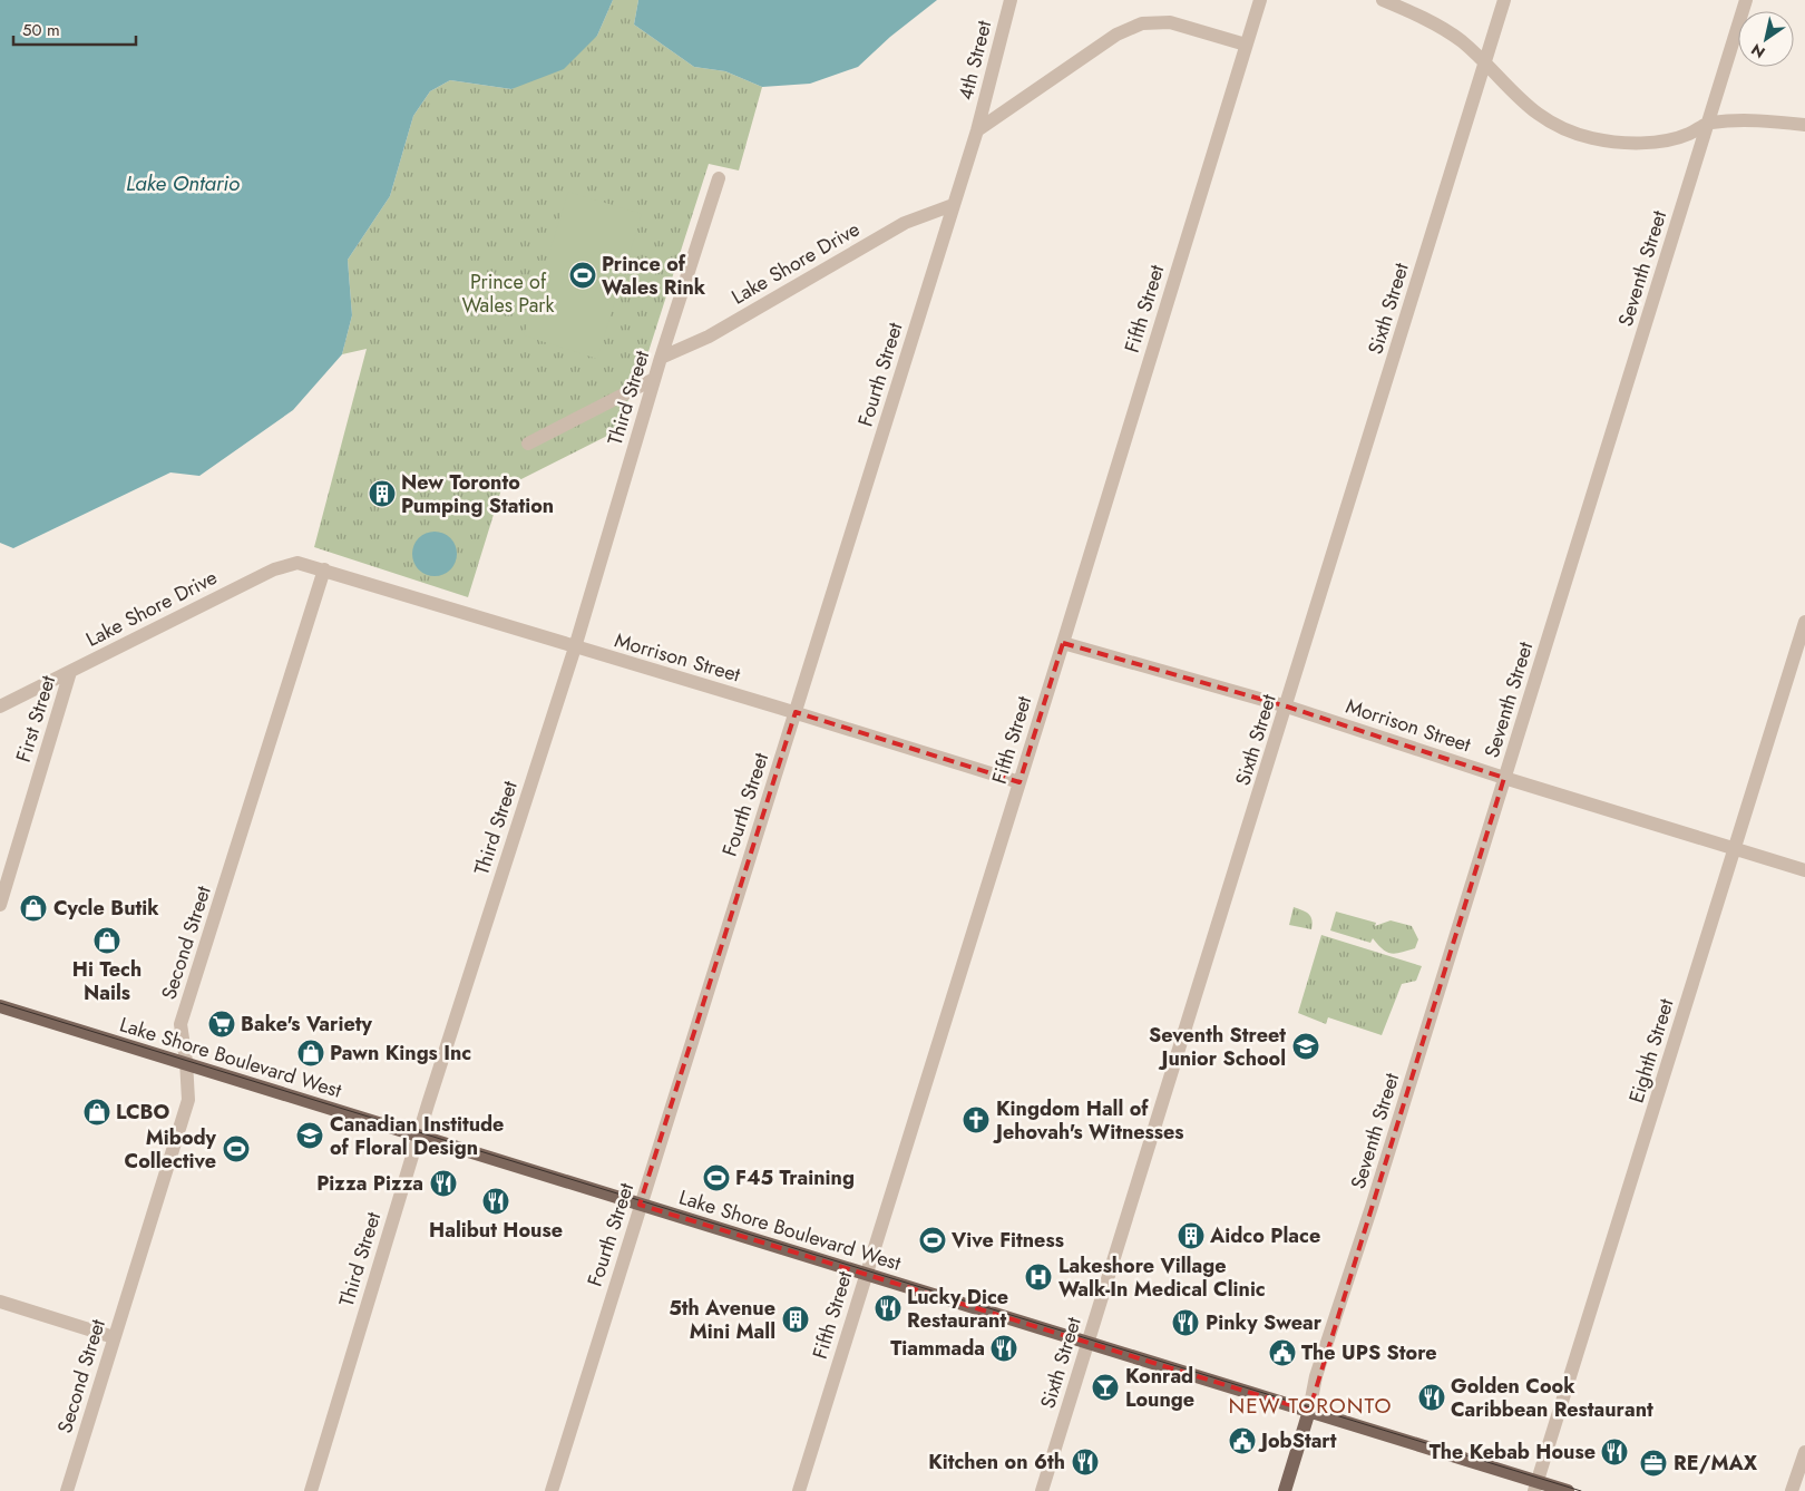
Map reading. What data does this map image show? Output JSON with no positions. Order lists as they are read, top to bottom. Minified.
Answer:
{"streets":{"main road":["Lake Shore Boulevard West"],"street":["4th Street","Lake Shore Drive","Seventh Street","Fifth Street","Sixth Street","Fourth Street","Third Street","Morrison Street","First Street","Second Street","Eighth Street"]},"crossings":[["4th Street","Fourth Street"],["Lake Shore Drive","Fourth Street"],["Lake Shore Drive","Third Street"],["Lake Shore Drive","Morrison Street"],["Lake Shore Drive","First Street"],["Lake Shore Drive","Second Street"],["Seventh Street","Morrison Street"],["Seventh Street","Lake Shore Boulevard West"],["Fifth Street","Morrison Street"],["Fifth Street","Lake Shore Boulevard West"],["Sixth Street","Morrison Street"],["Sixth Street","Lake Shore Boulevard West"],["Fourth Street","Morrison Street"],["Fourth Street","Lake Shore Boulevard West"],["Third Street","Morrison Street"],["Third Street","Lake Shore Boulevard West"],["Morrison Street","Second Street"],["Morrison Street","Eighth Street"],["Second Street","Lake Shore Boulevard West"],["Eighth Street","Lake Shore Boulevard West"]],"districts":["NEW TORONTO"],"water":["Lake Ontario"],"parks":["Prince of Wales Park"],"places":{"sports":["Prince of Wales Rink","Mibody Collective","F45 Training","Vive Fitness"],"building":["New Toronto Pumping Station","Aidco Place","5th Avenue Mini Mall"],"shop":["Cycle Butik","Hi Tech Nails","Pawn Kings Inc","LCBO"],"supermarket":["Bake's Variety"],"school or university":["Seventh Street Junior School","Canadian Institude of Floral Design"],"church":["Kingdom Hall of Jehovah's Witnesses"],"restaurant":["Pizza Pizza","Halibut House","Lucky Dice Restaurant","Pinky Swear","Tiammada","Golden Cook Caribbean Restaurant","The Kebab House","Kitchen on 6th"],"hospital":["Lakeshore Village Walk-In Medical Clinic"],"public building":["The UPS Store","JobStart"],"bar":["Konrad Lounge"],"office":["RE/MAX"]},"scale_bar":"50 m","north":"bottom left"}
